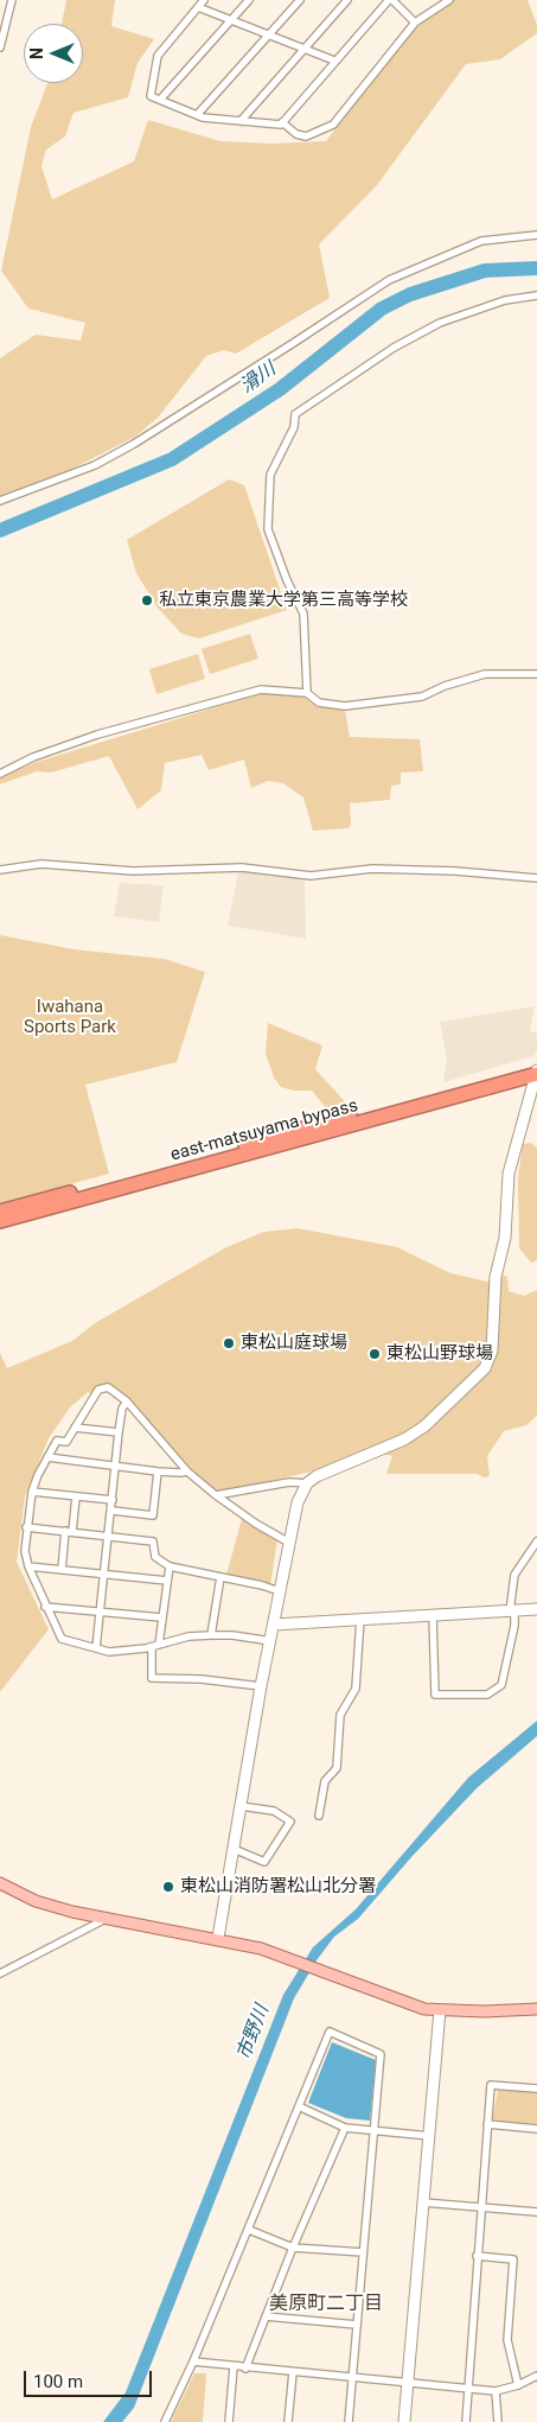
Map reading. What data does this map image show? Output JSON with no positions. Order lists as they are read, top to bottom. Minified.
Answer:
{"streets":{"highway":["east-matsuyama bypass"]},"districts":["美原町二丁目"],"water":["滑川","市野川"],"parks":["Iwahana Sports Park"],"places":["私立東京農業大学第三高等学校","東松山庭球場","東松山野球場","東松山消防署松山北分署"],"scale_bar":"100 m","north":"left"}
